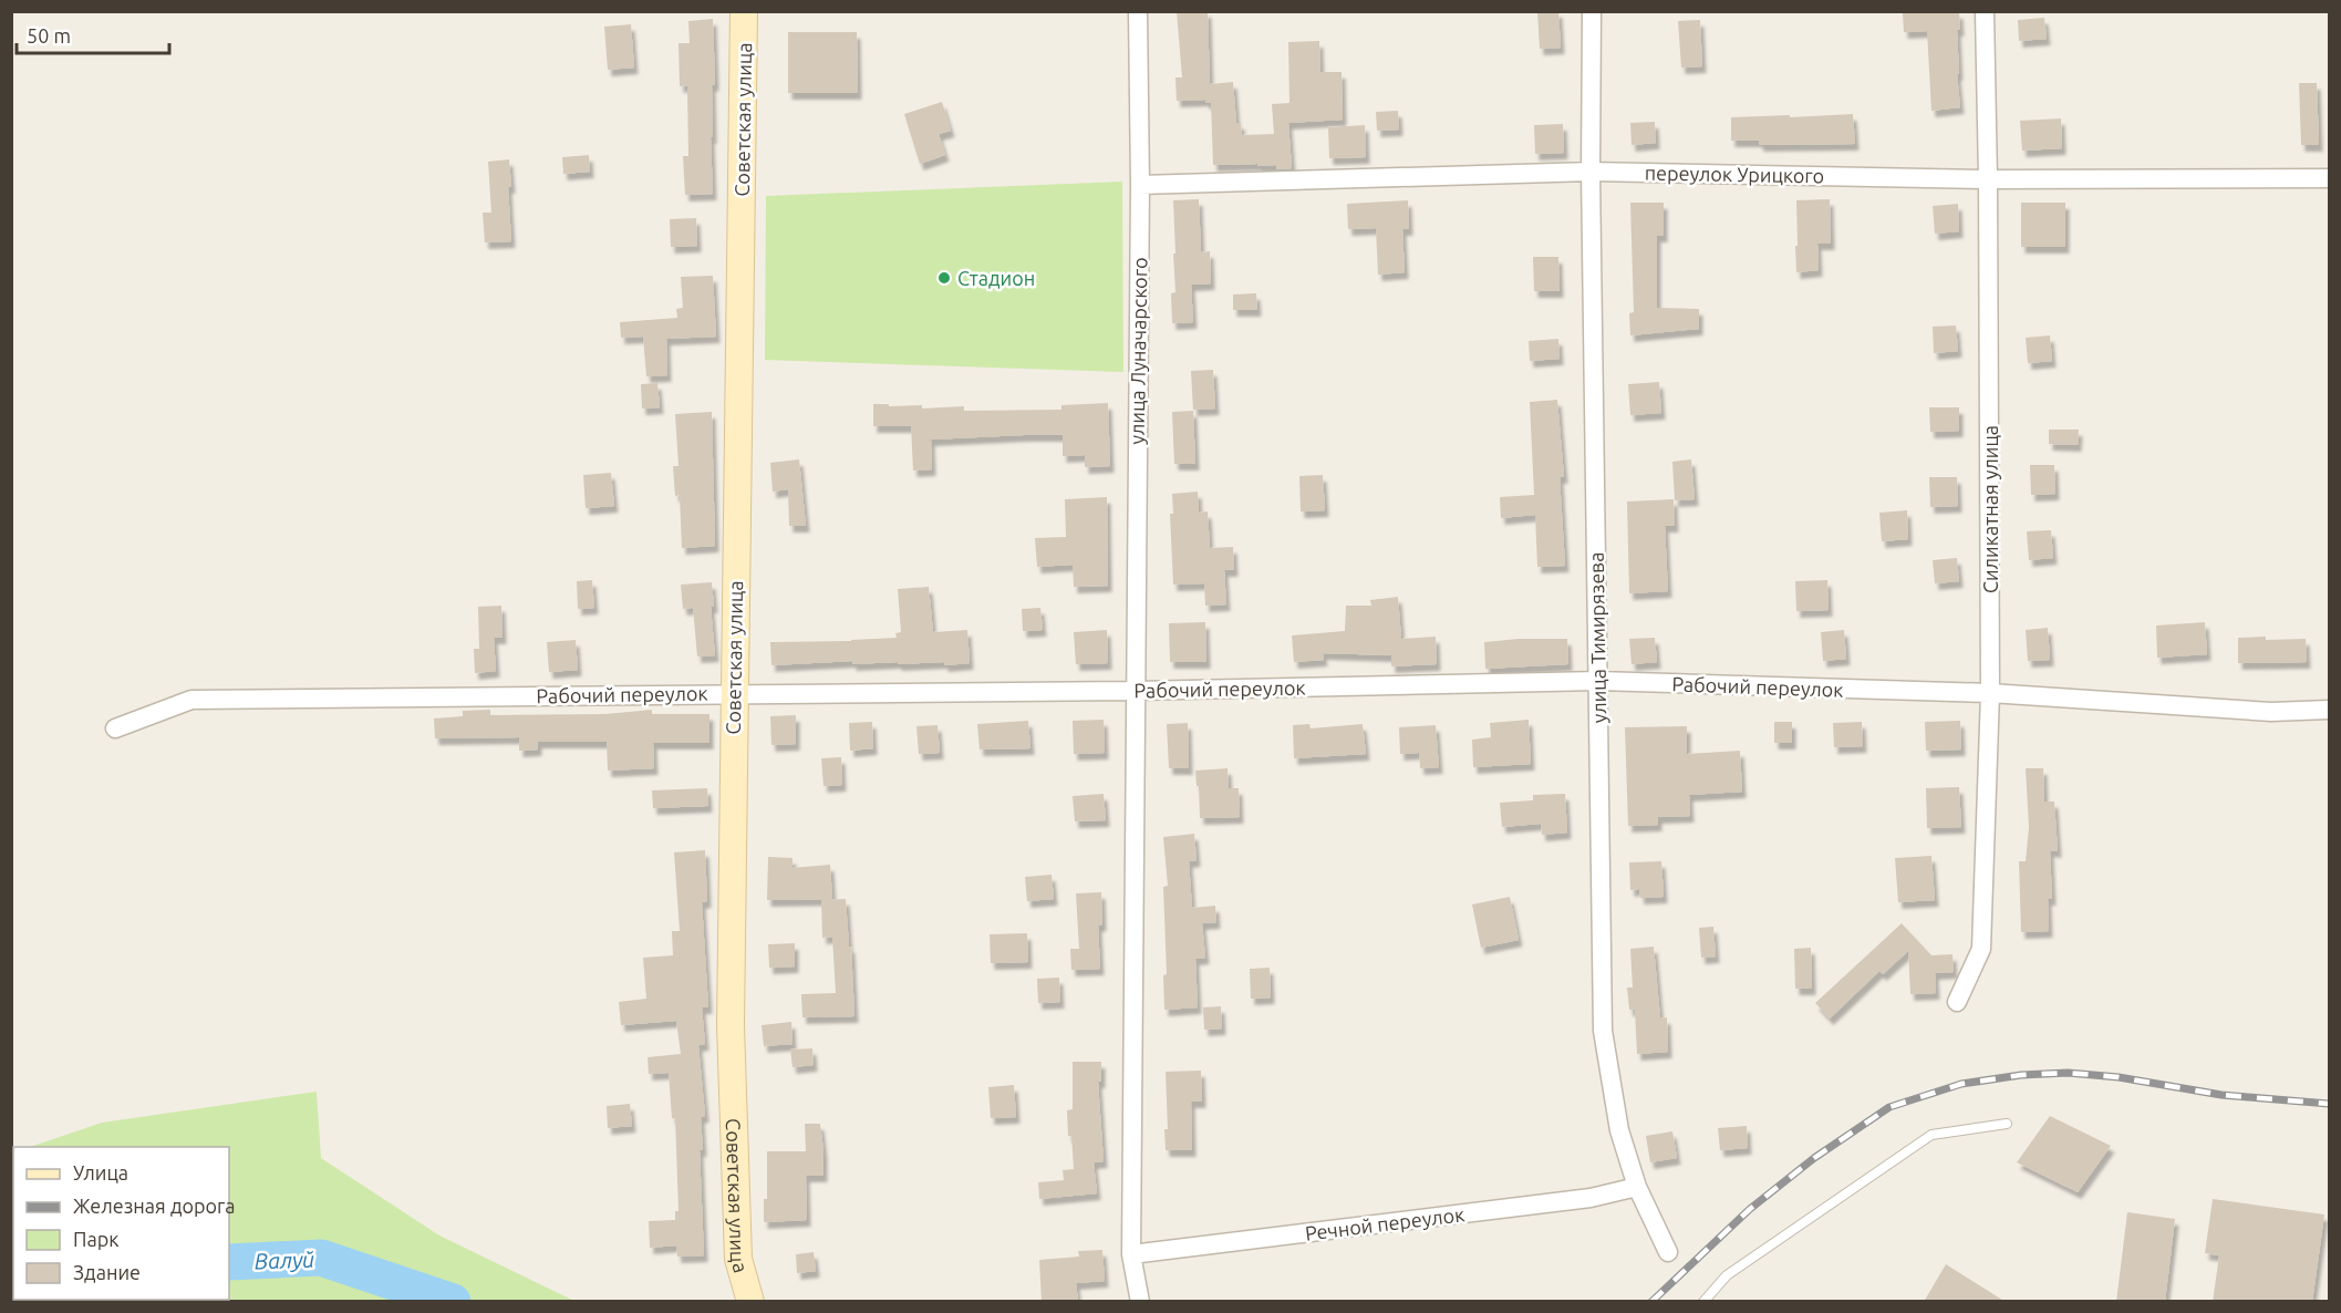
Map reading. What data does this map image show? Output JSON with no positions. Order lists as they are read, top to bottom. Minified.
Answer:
{"streets":{"main road":["Советская улица"],"street":["переулок Урицкого","улица Луначарского","Силикатная улица","улица Тимирязева","Рабочий переулок","Речной переулок"]},"crossings":[["Советская улица","Рабочий переулок"],["переулок Урицкого","улица Луначарского"],["переулок Урицкого","Силикатная улица"],["переулок Урицкого","улица Тимирязева"],["улица Луначарского","Рабочий переулок"],["улица Луначарского","Речной переулок"],["Силикатная улица","Рабочий переулок"],["улица Тимирязева","Рабочий переулок"],["улица Тимирязева","Речной переулок"]],"water":["Валуй"],"places":["Стадион"],"legend":["Улица","Железная дорога","Парк","Здание"],"scale_bar":"50 m"}
